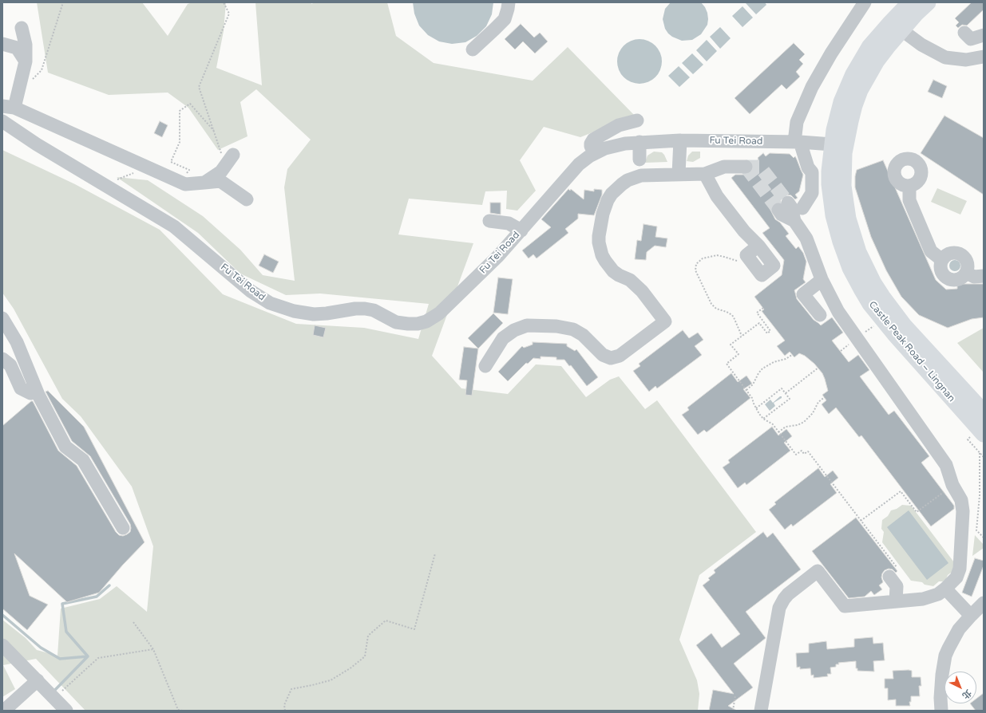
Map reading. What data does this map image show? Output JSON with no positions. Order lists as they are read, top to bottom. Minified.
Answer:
{"streets":{"main road":["Castle Peak Road – Lingnan"],"street":["Fu Tei Road"]},"crossings":[["Fu Tei Road","Castle Peak Road – Lingnan"]],"north":"bottom right"}
